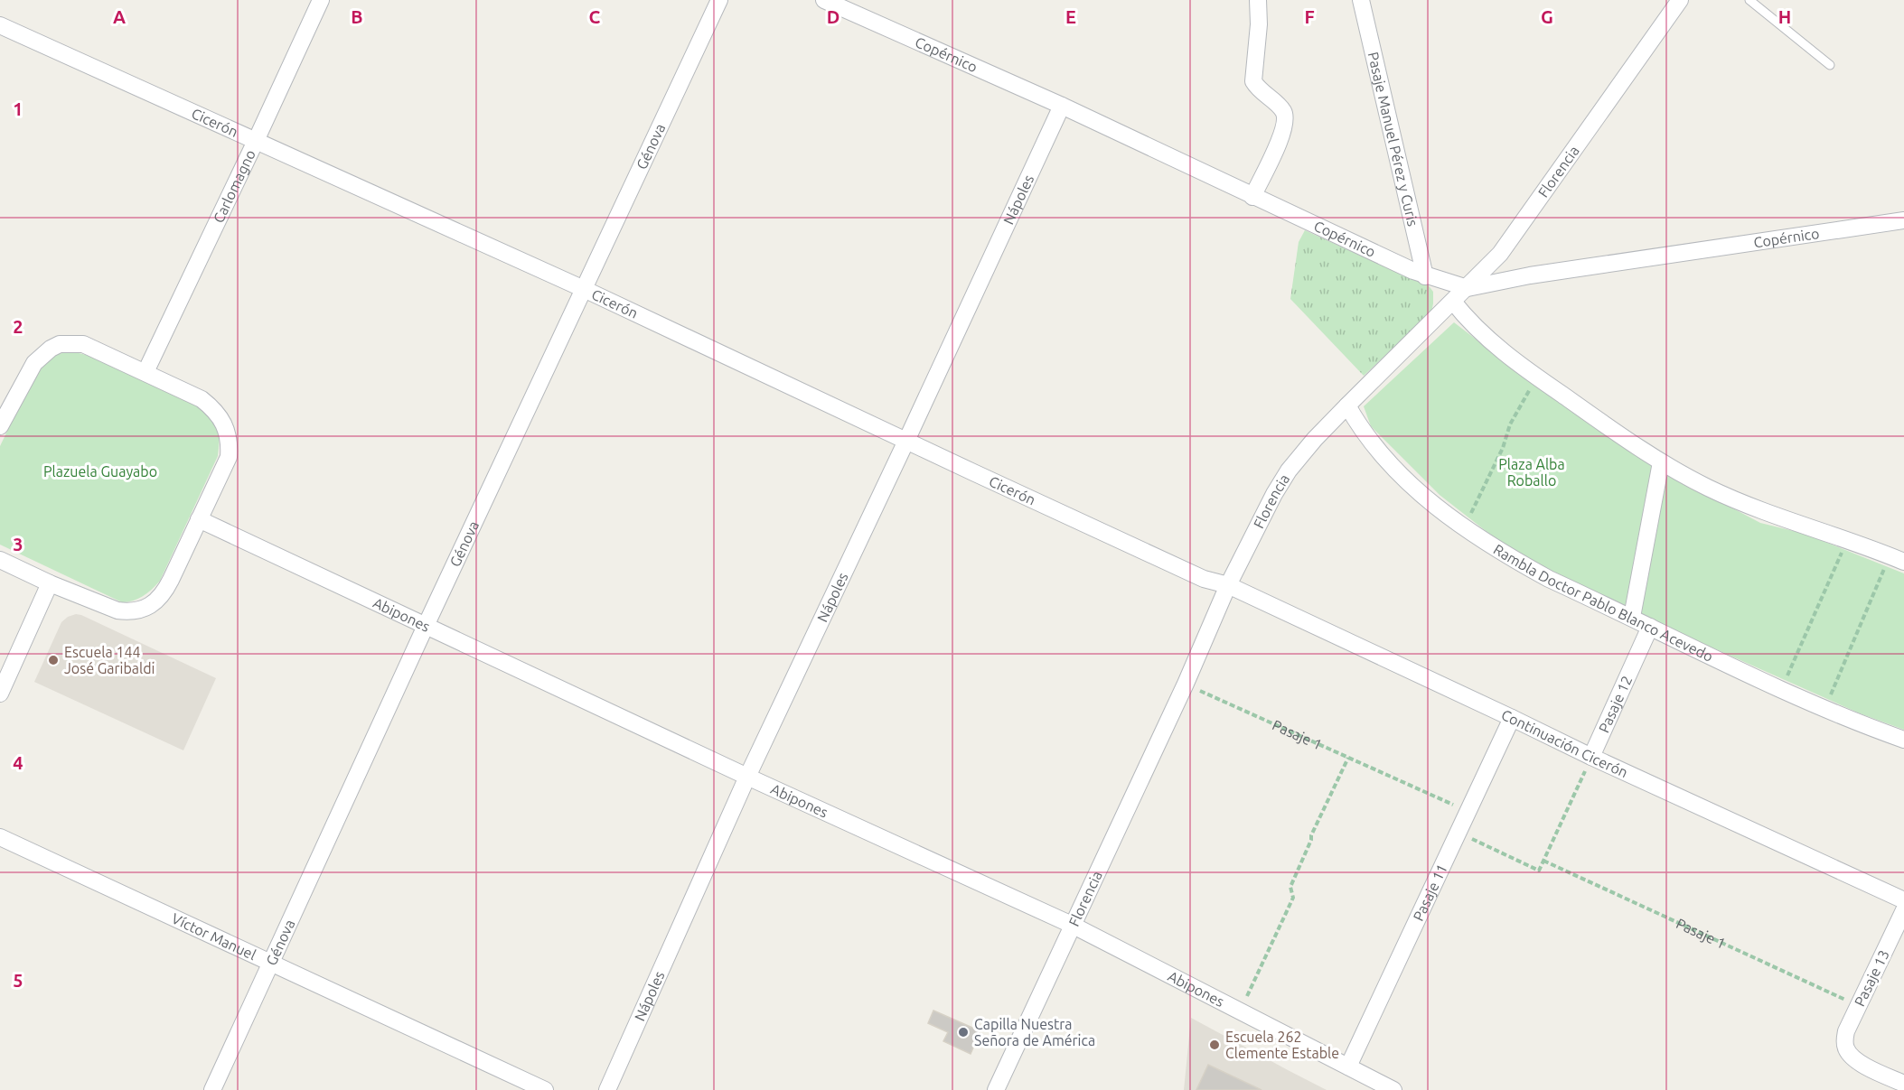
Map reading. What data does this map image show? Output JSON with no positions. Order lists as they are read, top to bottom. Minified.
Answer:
{"streets":{"street":["Copérnico","Cicerón","Pasaje Manuel Pérez y Curis","Génova","Florencia","Carlomagno","Nápoles","Rambla Doctor Pablo Blanco Acevedo","Abipones","Pasaje 12","Continuación Cicerón","Pasaje 11","Víctor Manuel","Pasaje 13"],"path":["Pasaje 1"]},"crossings":[["Copérnico","Pasaje Manuel Pérez y Curis"],["Copérnico","Florencia"],["Copérnico","Nápoles"],["Cicerón","Génova"],["Cicerón","Florencia"],["Cicerón","Carlomagno"],["Cicerón","Nápoles"],["Cicerón","Continuación Cicerón"],["Génova","Abipones"],["Génova","Víctor Manuel"],["Florencia","Rambla Doctor Pablo Blanco Acevedo"],["Florencia","Abipones"],["Florencia","Pasaje 1"],["Florencia","Continuación Cicerón"],["Nápoles","Abipones"],["Rambla Doctor Pablo Blanco Acevedo","Pasaje 12"],["Abipones","Pasaje 11"],["Pasaje 12","Continuación Cicerón"],["Pasaje 1","Pasaje 11"],["Pasaje 1","Pasaje 13"],["Continuación Cicerón","Pasaje 11"]],"parks":["Plaza Alba Roballo","Plazuela Guayabo"],"places":["Escuela 144 José Garibaldi","Capilla Nuestra Señora de América","Escuela 262 Clemente Estable"],"grid":{"columns":["A","B","C","D","E","F","G","H"],"rows":["1","2","3","4","5"]}}
